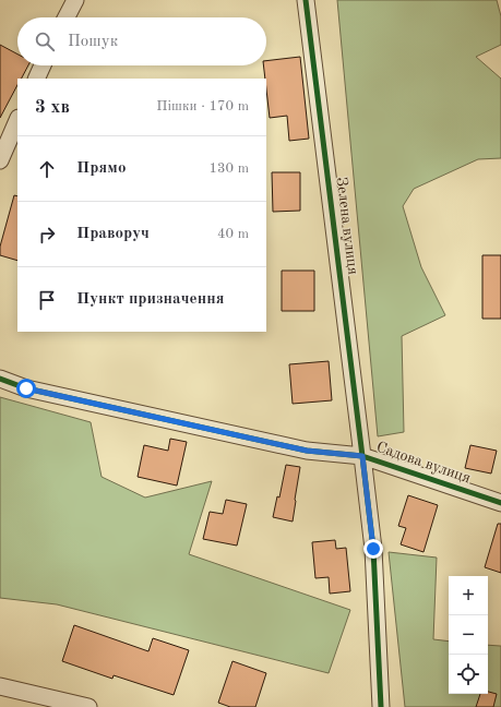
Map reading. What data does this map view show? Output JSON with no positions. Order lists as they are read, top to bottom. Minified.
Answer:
{"streets":{"street":["Зелена вулиця","Садова вулиця"]},"crossings":[["Зелена вулиця","Садова вулиця"]],"page":{"search":"Пошук","heading":["3 хв","Пішки · 170 m"],"list":[["Прямо","130 m"],["Праворуч","40 m"],"Пункт призначення"],"map_buttons":["+","−"]}}
